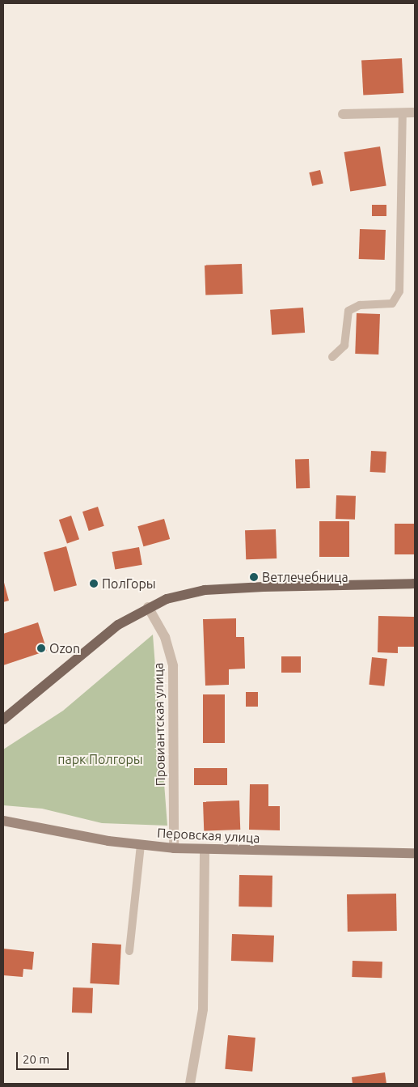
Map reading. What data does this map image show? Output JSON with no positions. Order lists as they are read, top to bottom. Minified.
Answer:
{"streets":{"main road":["Перовская улица"],"street":["Провиантская улица"]},"crossings":[["Провиантская улица","Перовская улица"]],"parks":["парк Полгоры"],"places":["Ветлечебница","ПолГоры","Ozon"],"scale_bar":"20 m"}
